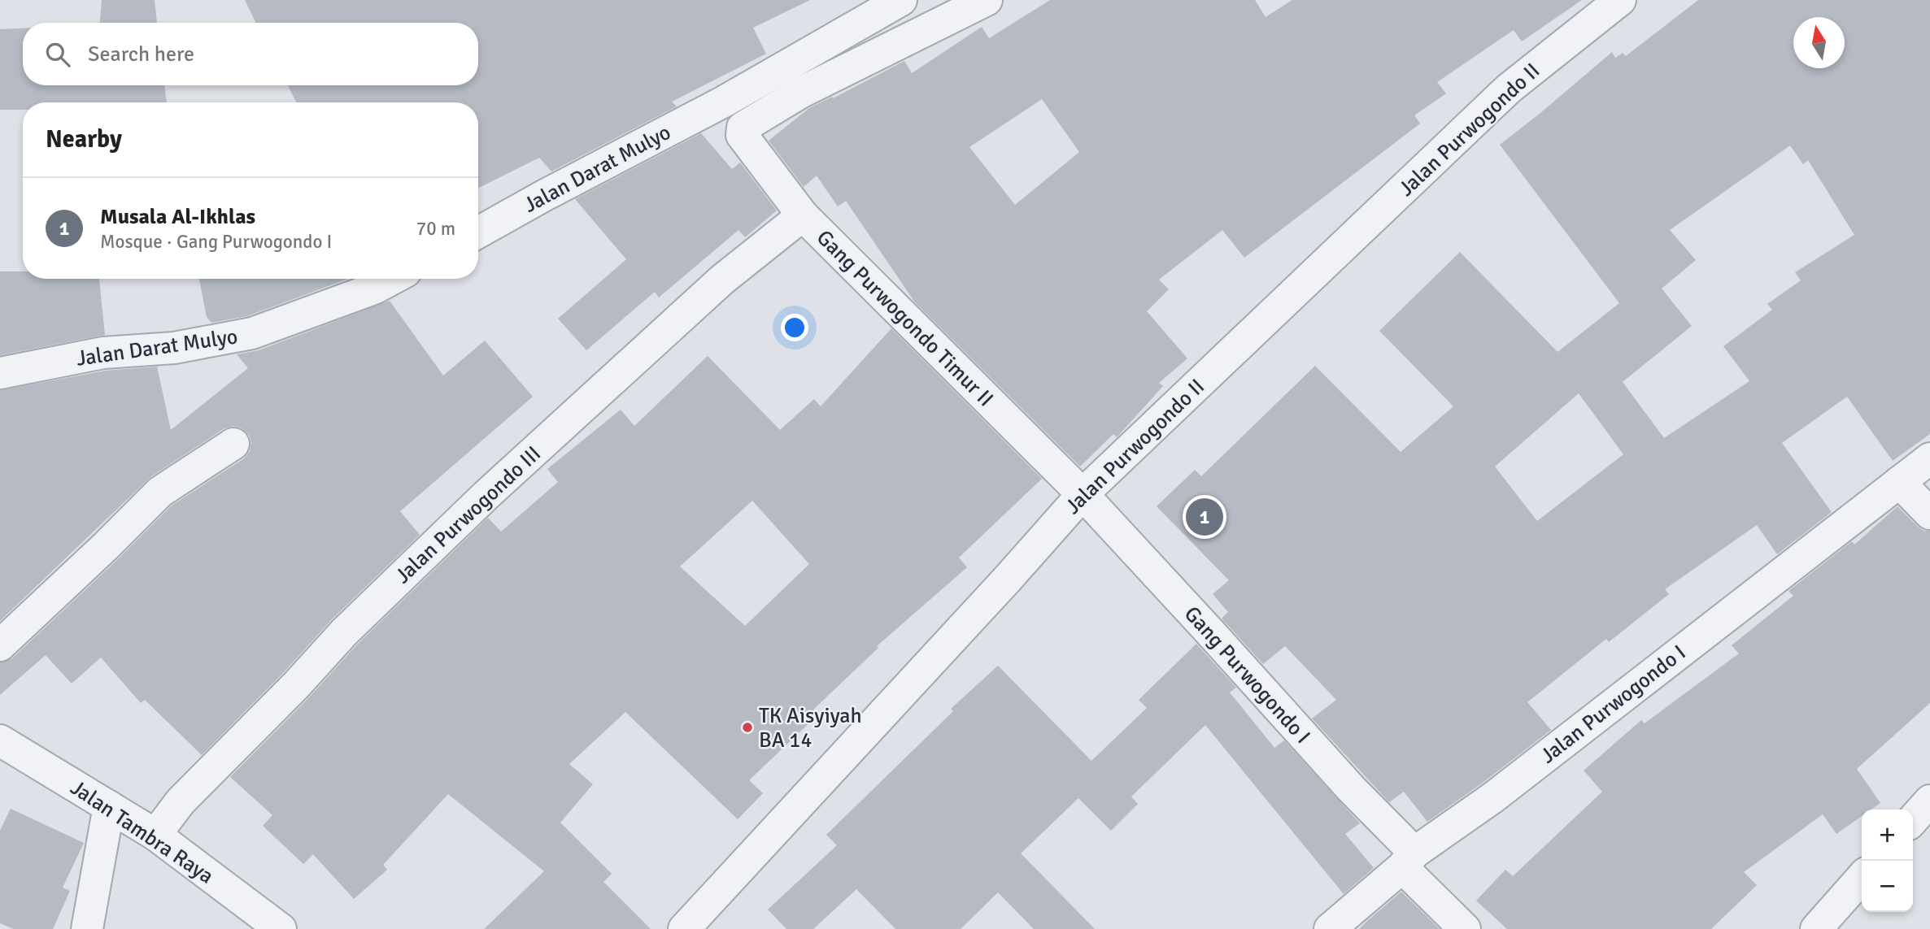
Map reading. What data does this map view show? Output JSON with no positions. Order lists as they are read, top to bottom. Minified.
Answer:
{"streets":{"street":["Jalan Purwogondo II","Jalan Darat Mulyo","Gang Purwogondo Timur II","Jalan Purwogondo III","Gang Purwogondo I","Jalan Purwogondo I","Jalan Tambra Raya"]},"crossings":[["Jalan Purwogondo II","Gang Purwogondo Timur II"],["Jalan Purwogondo II","Gang Purwogondo I"],["Gang Purwogondo Timur II","Jalan Purwogondo III"],["Gang Purwogondo Timur II","Gang Purwogondo I"],["Jalan Purwogondo III","Jalan Tambra Raya"],["Gang Purwogondo I","Jalan Purwogondo I"]],"places":["TK Aisyiyah BA 14"],"north":"top","page":{"search":"Search here","heading":"Nearby","list":[{"mark":"1","name":"Musala Al-Ikhlas","note":"Mosque · Gang Purwogondo I","value":"70 m"}],"pins":"1","map_buttons":["+","−"]}}
